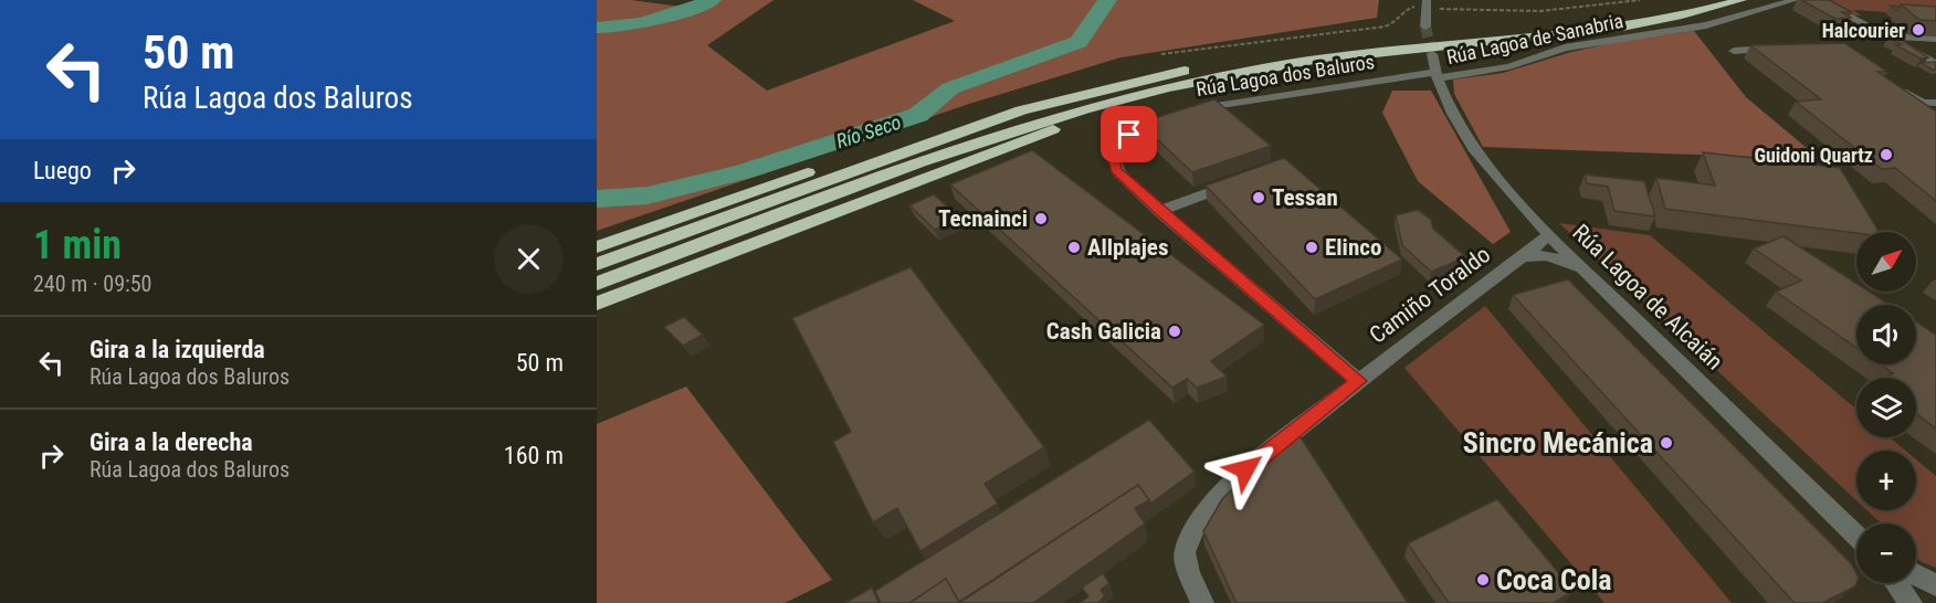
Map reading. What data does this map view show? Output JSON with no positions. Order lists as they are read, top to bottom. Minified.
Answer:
{"streets":{"street":["Rúa Lagoa de Sanabria","Rúa Lagoa dos Baluros","Camiño Toraldo","Rúa Lagoa de Alcaián"]},"crossings":[["Rúa Lagoa de Sanabria","Rúa Lagoa dos Baluros"],["Rúa Lagoa de Sanabria","Rúa Lagoa de Alcaián"],["Rúa Lagoa dos Baluros","Camiño Toraldo"],["Rúa Lagoa dos Baluros","Rúa Lagoa de Alcaián"],["Camiño Toraldo","Rúa Lagoa de Alcaián"]],"water":["Río Seco"],"places":["Halcourier","Guidoni Quartz","Tessan","Tecnainci","Allplajes","Elinco","Cash Galicia","Sincro Mecánica","Coca Cola"],"north":"top right","page":{"turn":["50 m","Rúa Lagoa dos Baluros"],"then":"Luego","heading":["1 min","240 m · 09:50"],"map_buttons":["+","−"],"list":[{"name":"Gira a la izquierda","note":"Rúa Lagoa dos Baluros","value":"50 m"},{"name":"Gira a la derecha","note":"Rúa Lagoa dos Baluros","value":"160 m"}]}}
